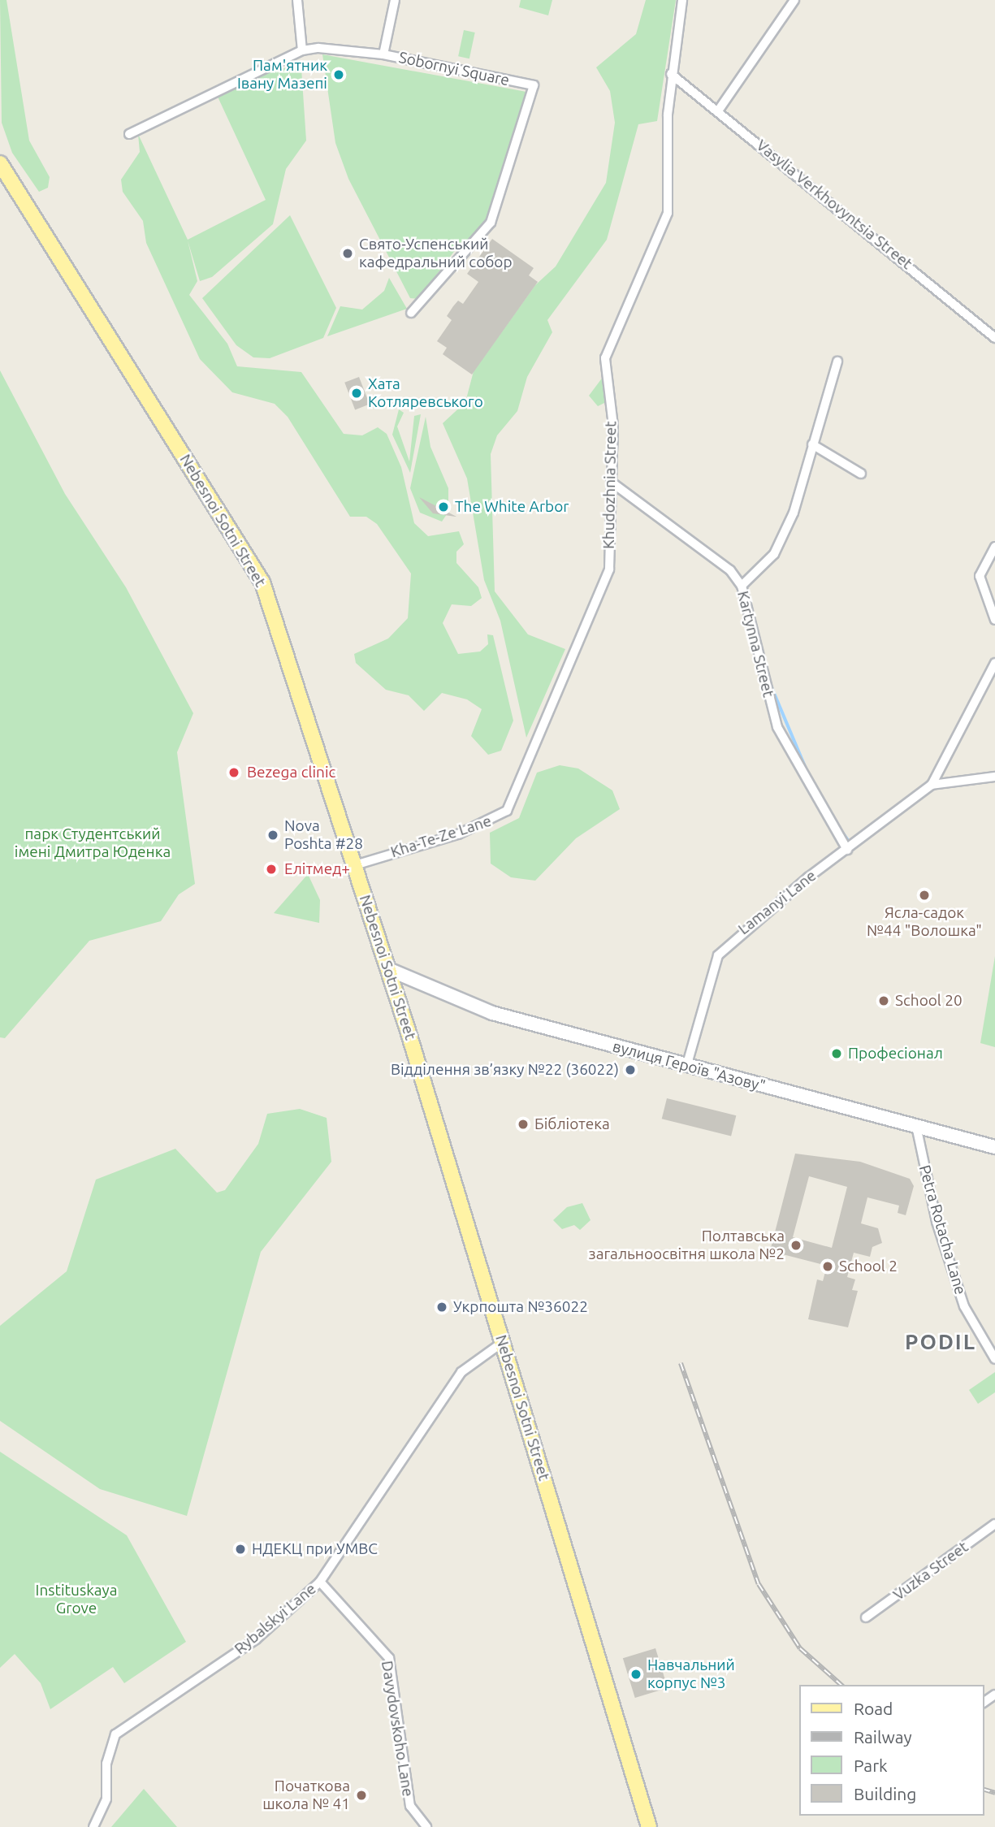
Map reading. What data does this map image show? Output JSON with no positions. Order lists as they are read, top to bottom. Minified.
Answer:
{"streets":{"main road":["Nebesnoi Sotni Street"],"street":["Sobornyi Square","Vasylia Verkhovyntsia Street","Khudozhnia Street","Kartynna Street","Kha-Te-Ze Lane","Lamanyi Lane","вулиця Героїв \"Азову\"","Petra Rotacha Lane","Vuzka Street","Rybalskyi Lane","Davydovskoho Lane"]},"crossings":[["Vasylia Verkhovyntsia Street","Khudozhnia Street"],["Khudozhnia Street","Kartynna Street"],["Khudozhnia Street","Kha-Te-Ze Lane"],["Nebesnoi Sotni Street","Kha-Te-Ze Lane"],["Nebesnoi Sotni Street","вулиця Героїв \"Азову\""],["Nebesnoi Sotni Street","Rybalskyi Lane"],["Kartynna Street","Lamanyi Lane"],["Lamanyi Lane","вулиця Героїв \"Азову\""],["вулиця Героїв \"Азову\"","Petra Rotacha Lane"],["Rybalskyi Lane","Davydovskoho Lane"]],"districts":["PODIL"],"parks":["парк Студентський імені Дмитра Юденка","Іnstituskaya Grove"],"places":["Пам'ятник Івану Мазепі","Свято-Успенський кафедральний собор","Хата Котляревського","The White Arbor","Bezega clinic","Nova Poshta #28","Елітмед+","Ясла-садок №44 \"Волошка\"","School 20","Професіонал","Відділення зв’язку №22 (36022)","Бібліотека","Полтавська загальноосвітня школа №2","School 2","Укрпошта №36022","НДЕКЦ при УМВС","Навчальний корпус №3","Початкова школа № 41"],"legend":["Road","Railway","Park","Building"]}
